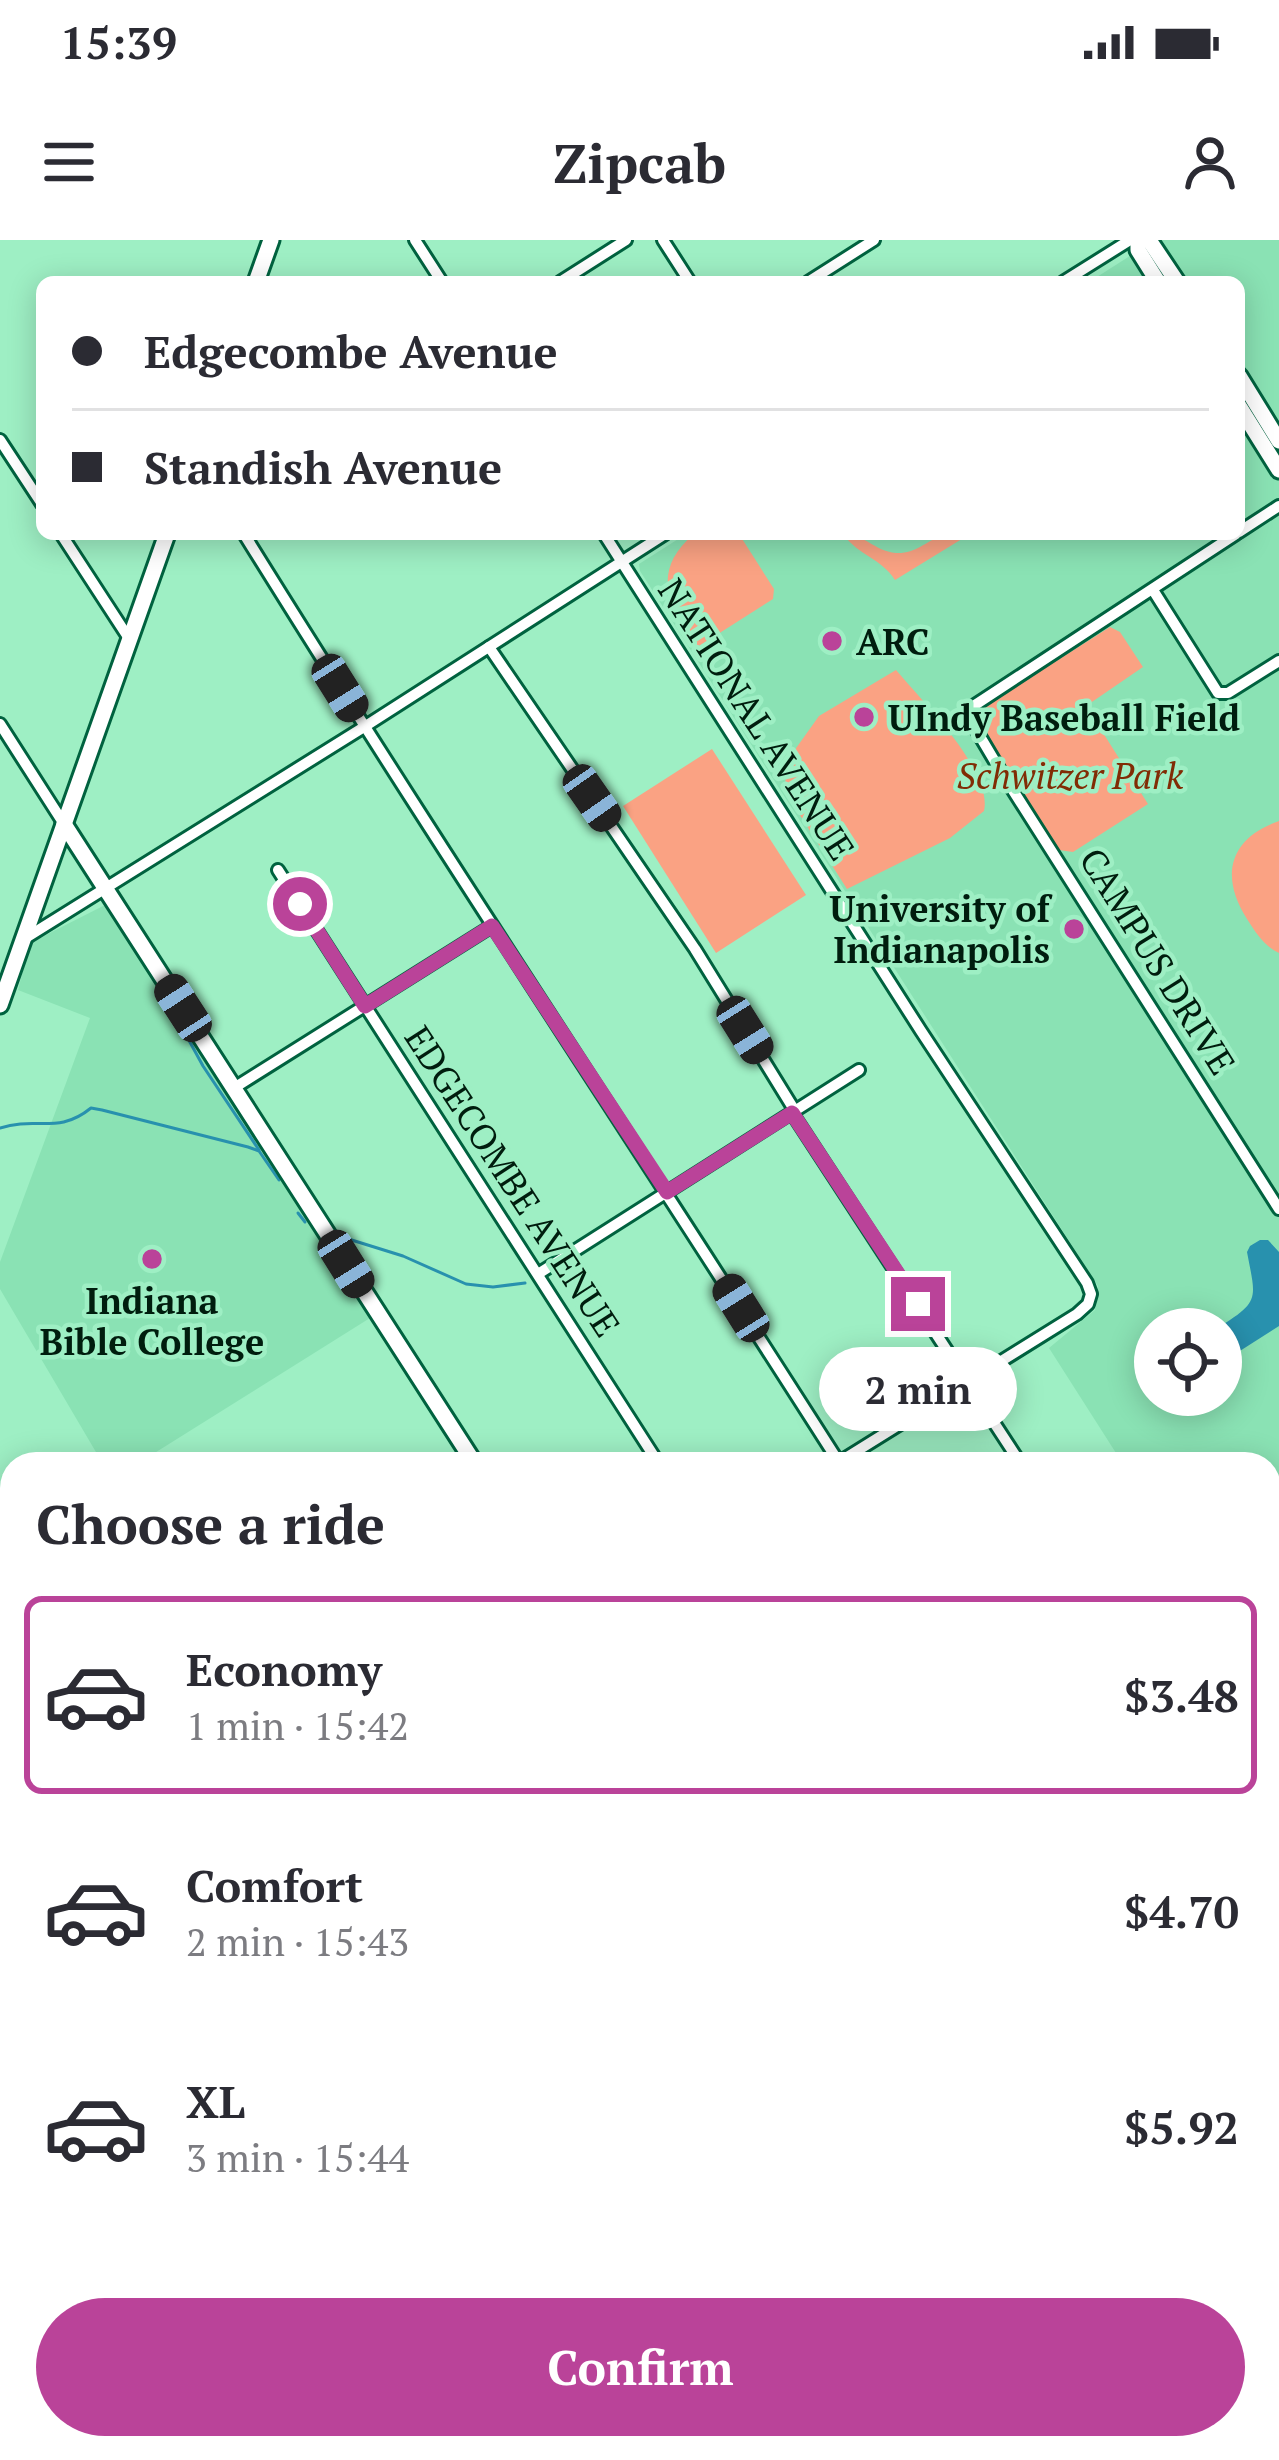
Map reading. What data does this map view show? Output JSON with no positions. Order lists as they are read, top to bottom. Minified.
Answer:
{"streets":{"street":["NATIONAL AVENUE","CAMPUS DRIVE","EDGECOMBE AVENUE"]},"parks":["Schwitzer Park"],"places":["ARC","UIndy Baseball Field","University of Indianapolis","Indiana Bible College"],"page":{"status":"15:39","header":"Zipcab","banner":["Edgecombe Avenue","Standish Avenue"],"bubble":"2 min","heading":"Choose a ride","list":[{"name":"Economy","note":"1 min · 15:42","value":"$3.48"},{"name":"Comfort","note":"2 min · 15:43","value":"$4.70"},{"name":"XL","note":"3 min · 15:44","value":"$5.92"}],"buttons":"Confirm"}}
